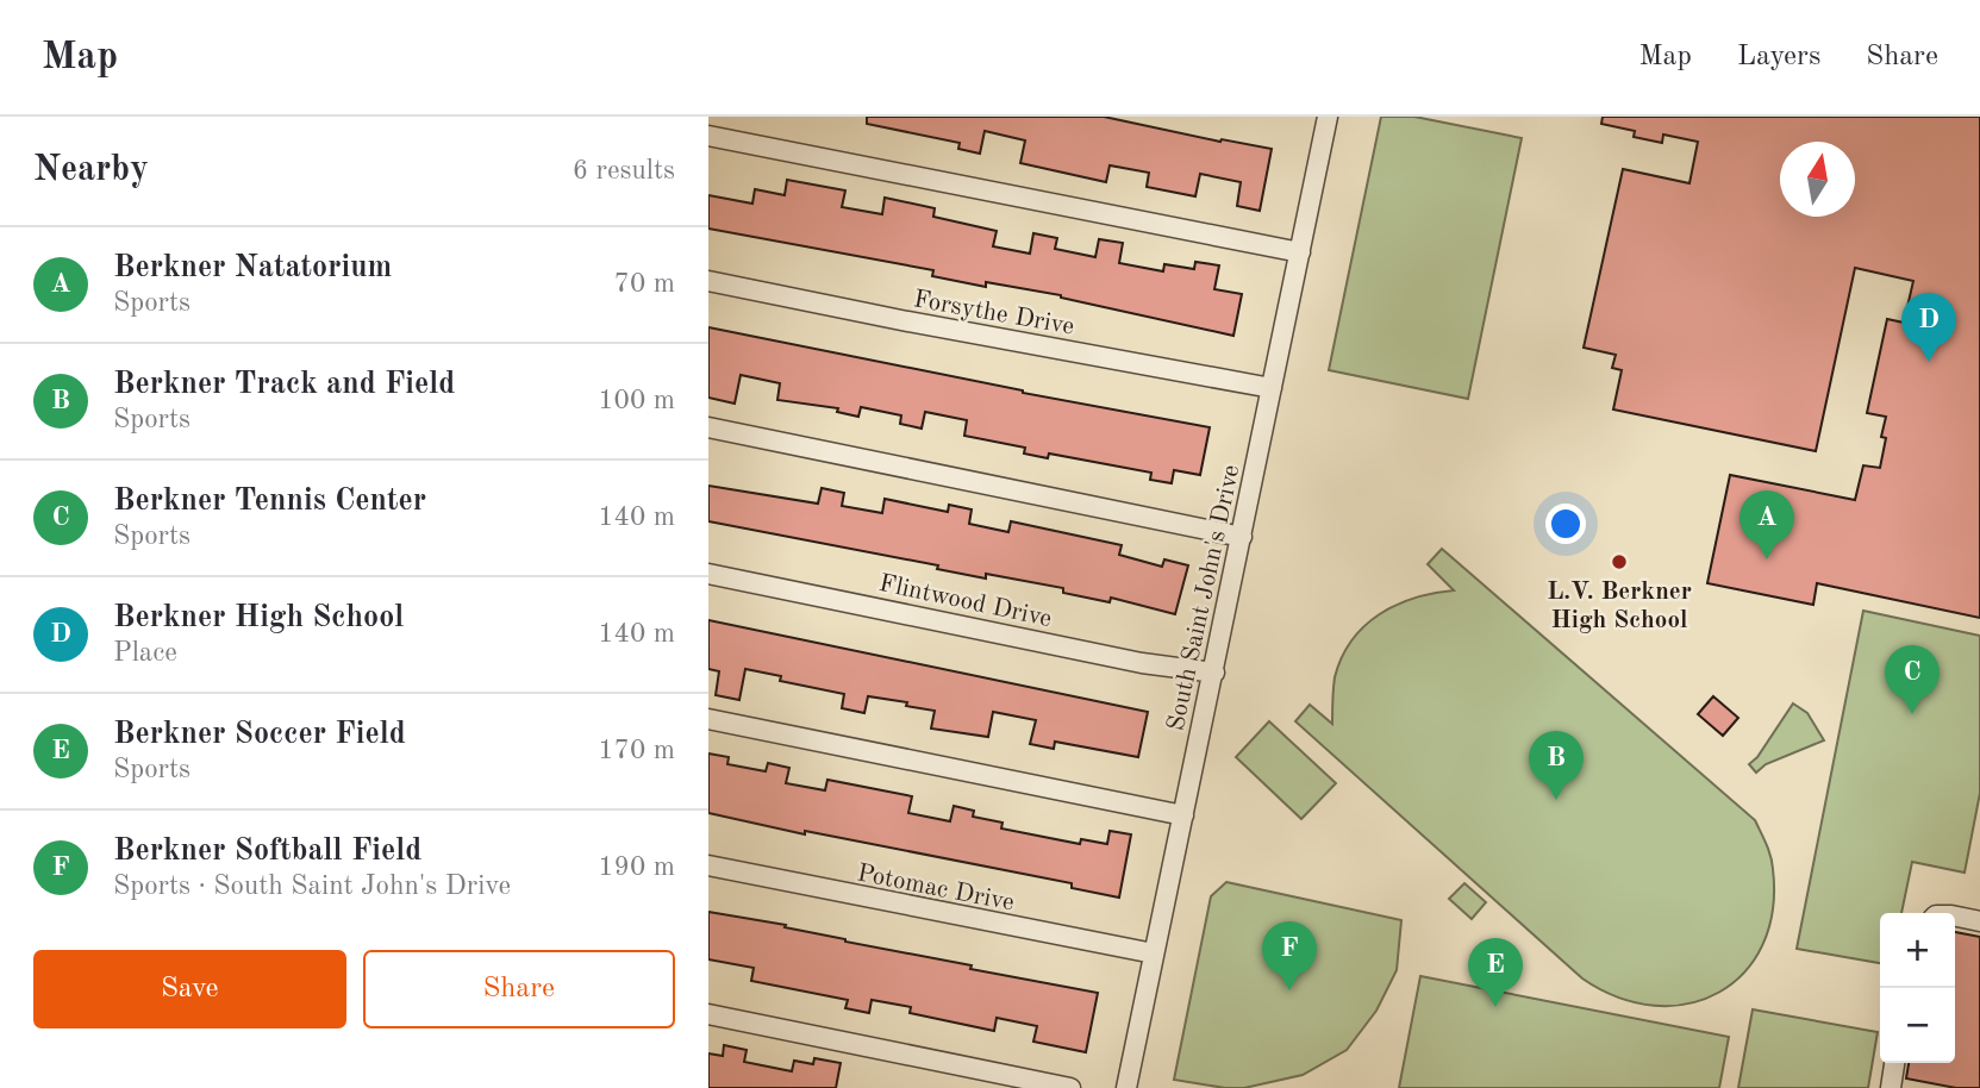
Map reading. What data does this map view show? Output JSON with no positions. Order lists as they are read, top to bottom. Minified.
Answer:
{"streets":{"street":["Forsythe Drive","South Saint John's Drive","Flintwood Drive","Potomac Drive"]},"crossings":[["Forsythe Drive","South Saint John's Drive"],["South Saint John's Drive","Flintwood Drive"],["South Saint John's Drive","Potomac Drive"]],"places":["L.V. Berkner High School"],"north":"top","page":{"header":"Map","nav":["Map","Layers","Share"],"heading":["Nearby","6 results"],"list":[{"mark":"A","name":"Berkner Natatorium","note":"Sports","value":"70 m"},{"mark":"B","name":"Berkner Track and Field","note":"Sports","value":"100 m"},{"mark":"C","name":"Berkner Tennis Center","note":"Sports","value":"140 m"},{"mark":"D","name":"Berkner High School","note":"Place","value":"140 m"},{"mark":"E","name":"Berkner Soccer Field","note":"Sports","value":"170 m"},{"mark":"F","name":"Berkner Softball Field","note":"Sports · South Saint John's Drive","value":"190 m"}],"pins":["D","A","C","B","F","E"],"map_buttons":["+","−"],"buttons":["Save","Share"]}}
